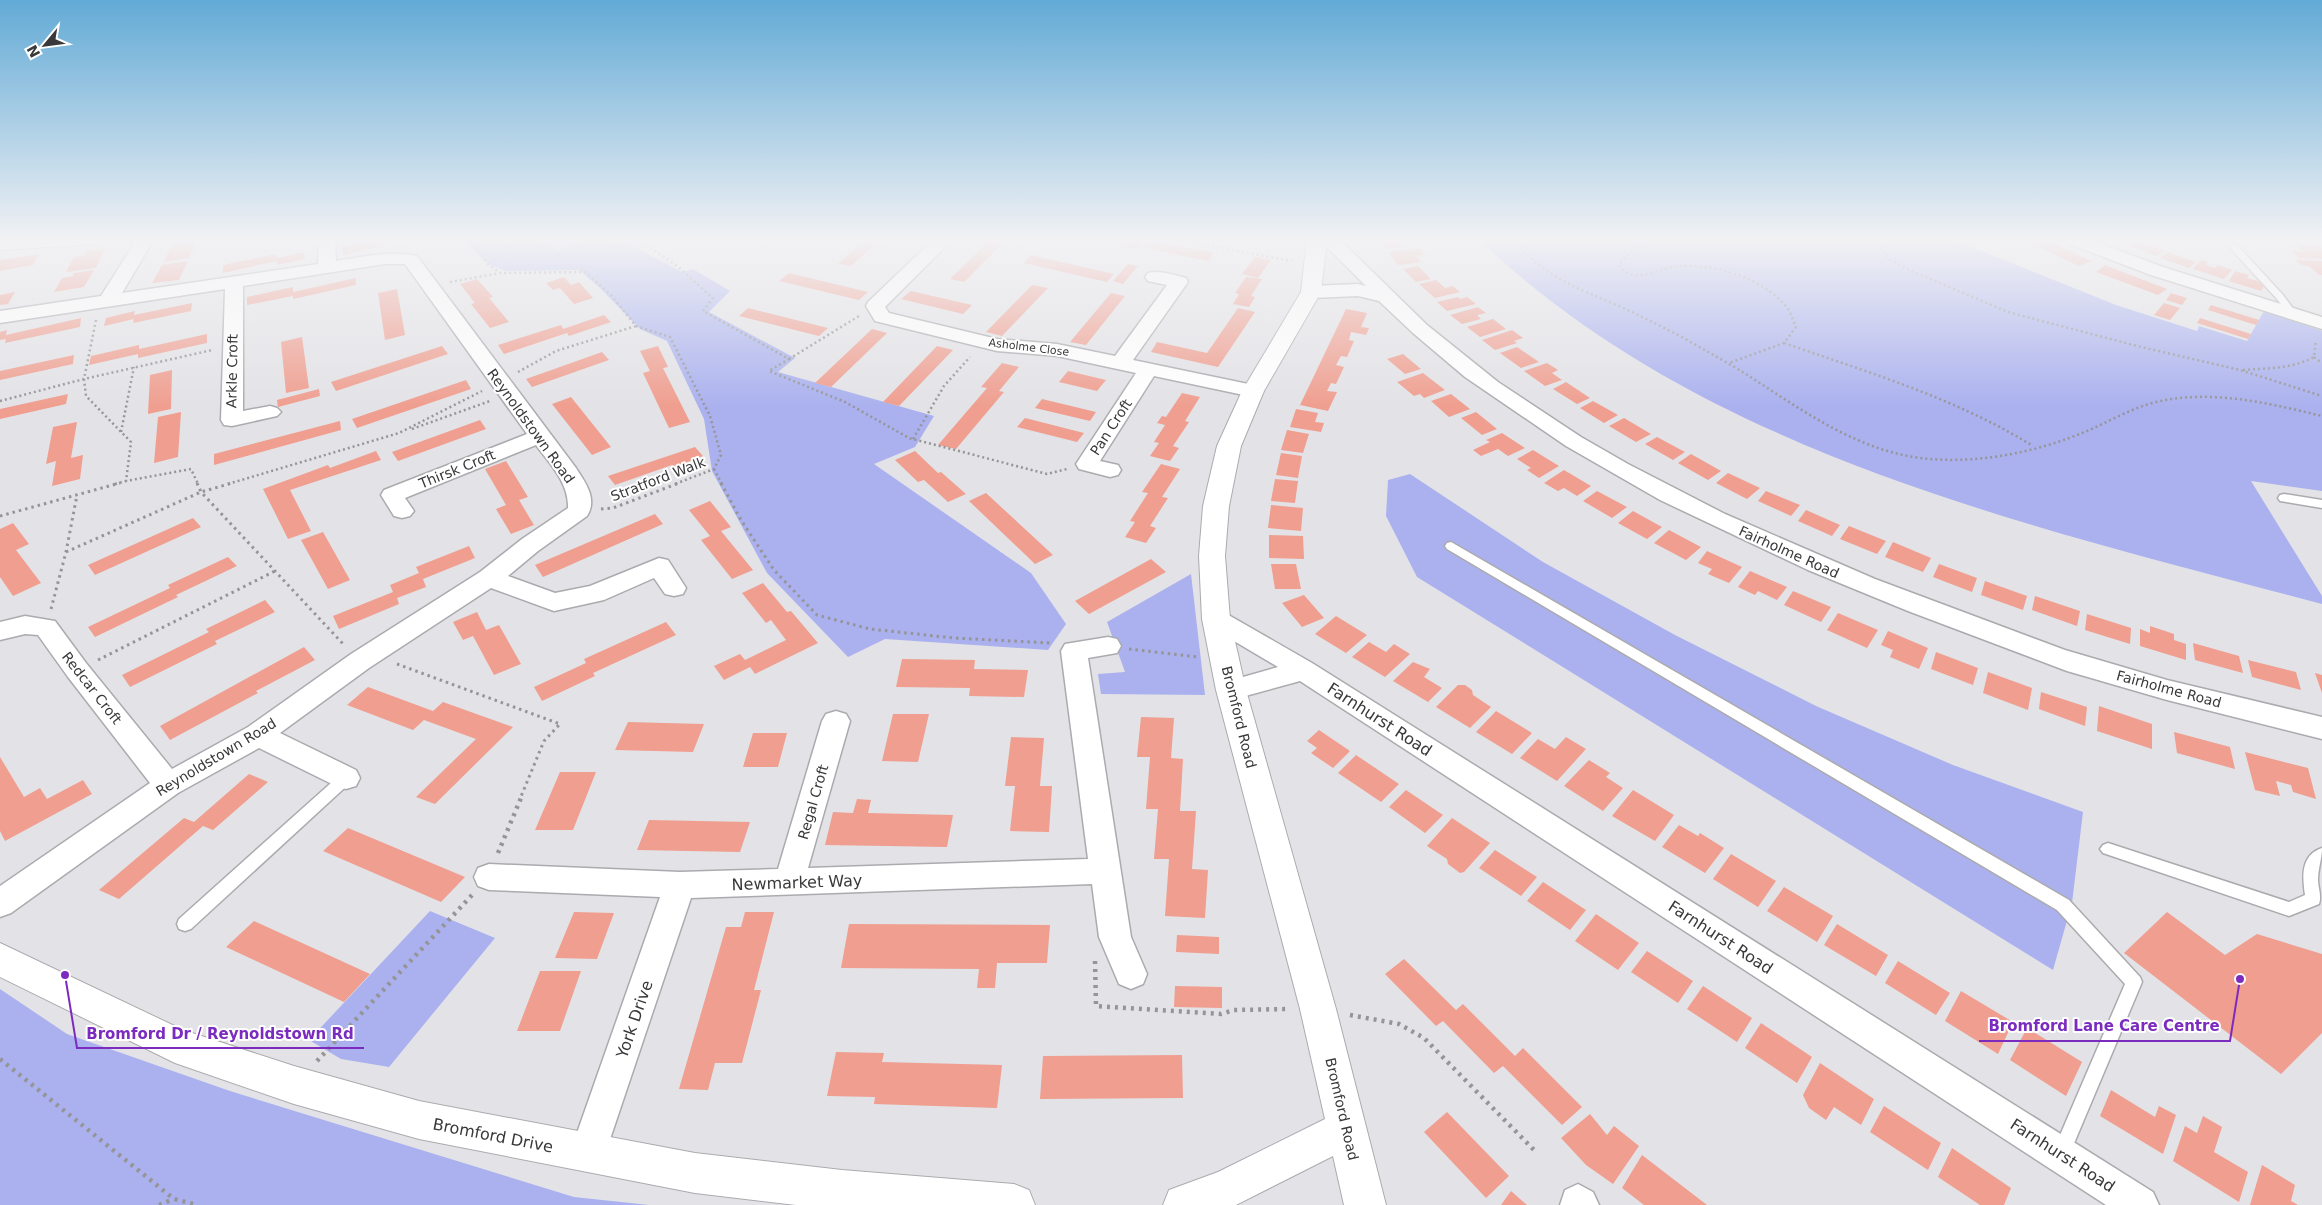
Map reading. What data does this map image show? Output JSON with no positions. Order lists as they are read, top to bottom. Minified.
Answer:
{"streets":{"street":["Asholme Close","Arkle Croft","Reynoldstown Road","Pan Croft","Thirsk Croft","Fairholme Road","Redcar Croft","Bromford Road","Farnhurst Road","Regal Croft","Newmarket Way","York Drive","Bromford Drive"],"path":["Stratford Walk"]},"crossings":[["Asholme Close","Pan Croft"],["Asholme Close","Bromford Road"],["Reynoldstown Road","Thirsk Croft"],["Reynoldstown Road","Stratford Walk"],["Reynoldstown Road","Redcar Croft"],["Bromford Road","Farnhurst Road"],["Regal Croft","Newmarket Way"],["Newmarket Way","York Drive"],["York Drive","Bromford Drive"]],"places":["Bromford Dr / Reynoldstown Rd","Bromford Lane Care Centre"],"north":"bottom left"}
